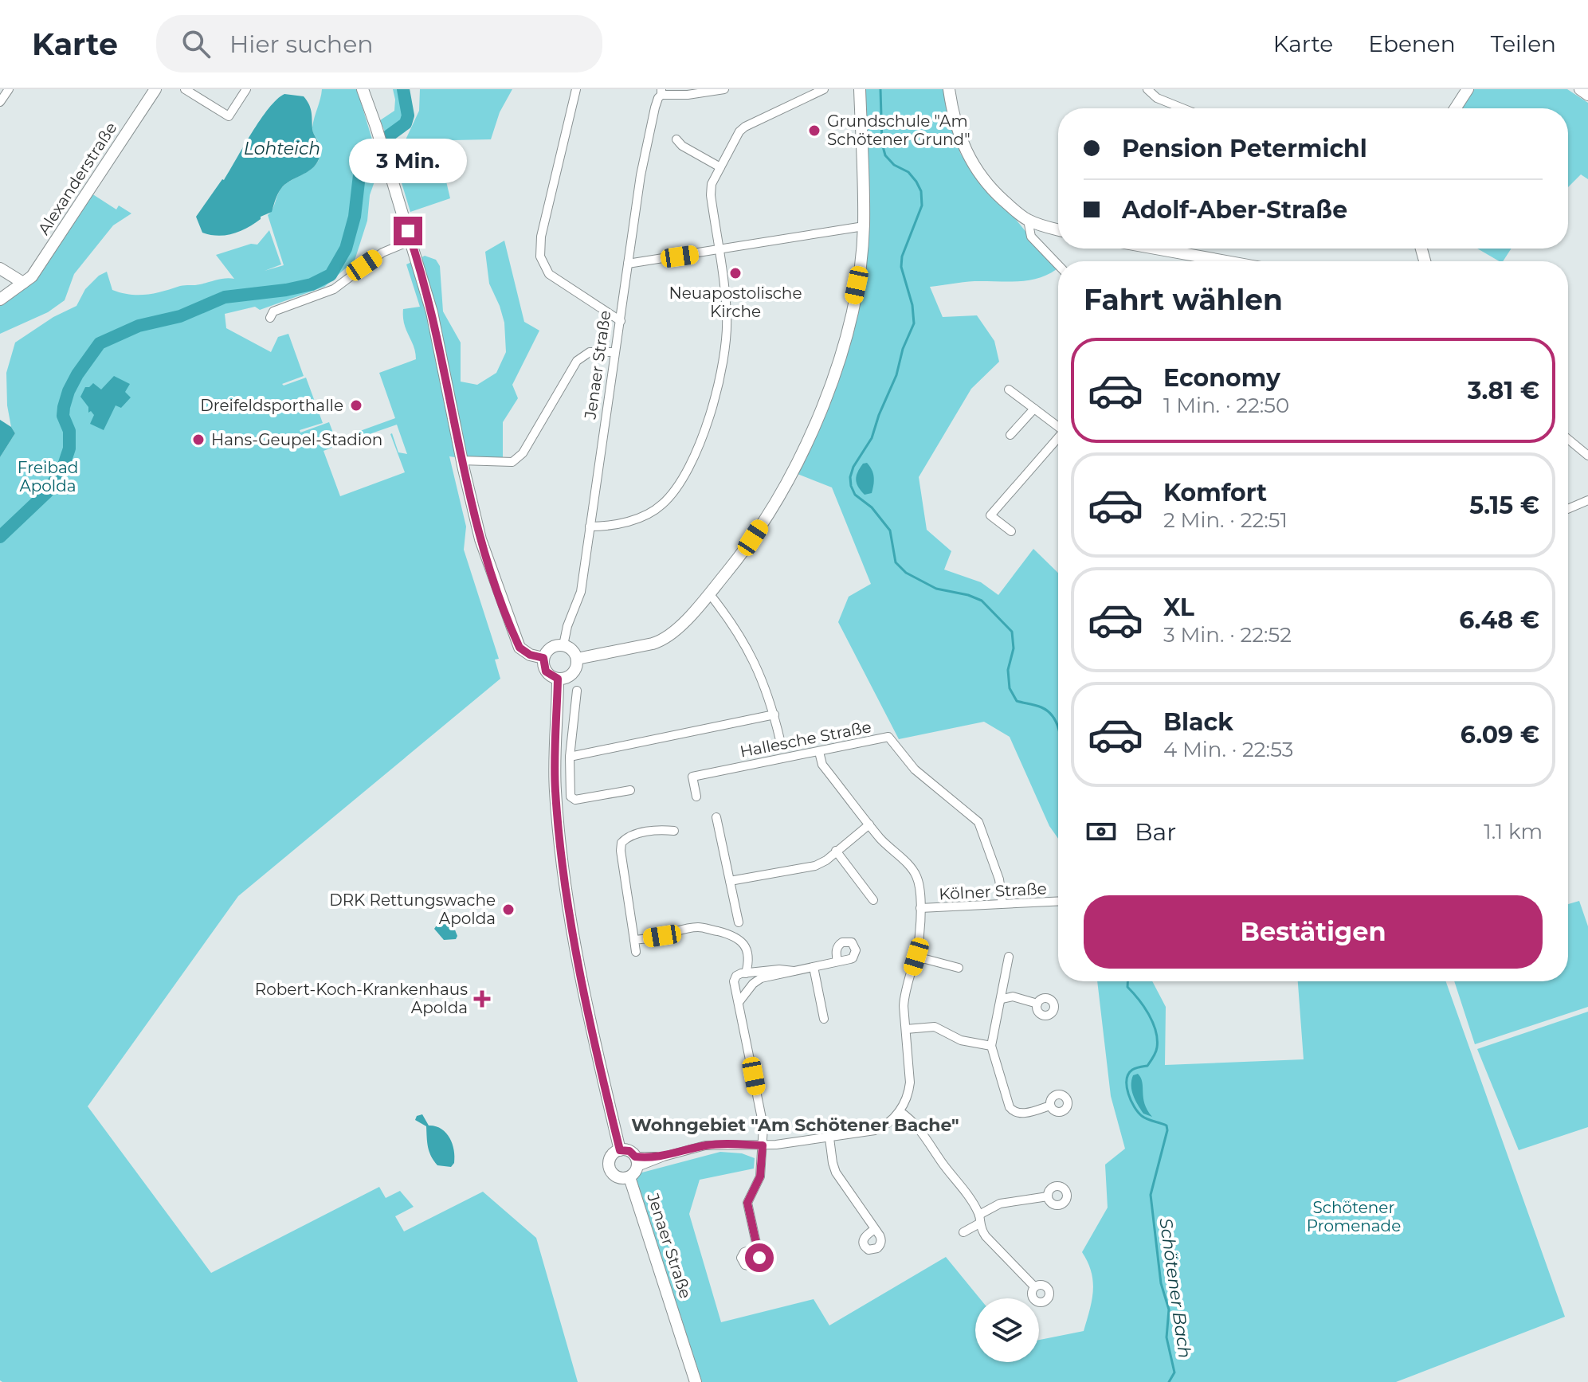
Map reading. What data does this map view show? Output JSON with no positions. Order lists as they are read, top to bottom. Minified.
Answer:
{"streets":{"main road":["Alexanderstraße","Jenaer Straße"],"street":["Hallesche Straße","Kölner Straße"]},"crossings":[["Hallesche Straße","Kölner Straße"]],"districts":["Wohngebiet \"Am Schötener Bache\""],"water":["Lohteich","Schötener Bach"],"parks":["Freibad Apolda","Schötener Promenade"],"places":{"other":["Grundschule \"Am Schötener Grund\"","Neuapostolische Kirche","Dreifeldsporthalle","Hans-Geupel-Stadion","DRK Rettungswache Apolda"],"health":["Robert-Koch-Krankenhaus Apolda"]},"page":{"header":"Karte","search":"Hier suchen","nav":["Karte","Ebenen","Teilen"],"banner":["Pension Petermichl","Adolf-Aber-Straße"],"bubble":"3 Min.","heading":"Fahrt wählen","list":[{"name":"Economy","note":"1 Min. · 22:50","value":"3.81 €"},{"name":"Komfort","note":"2 Min. · 22:51","value":"5.15 €"},{"name":"XL","note":"3 Min. · 22:52","value":"6.48 €"},{"name":"Black","note":"4 Min. · 22:53","value":"6.09 €"}],"pay":["Bar","1.1 km"],"buttons":"Bestätigen"}}
